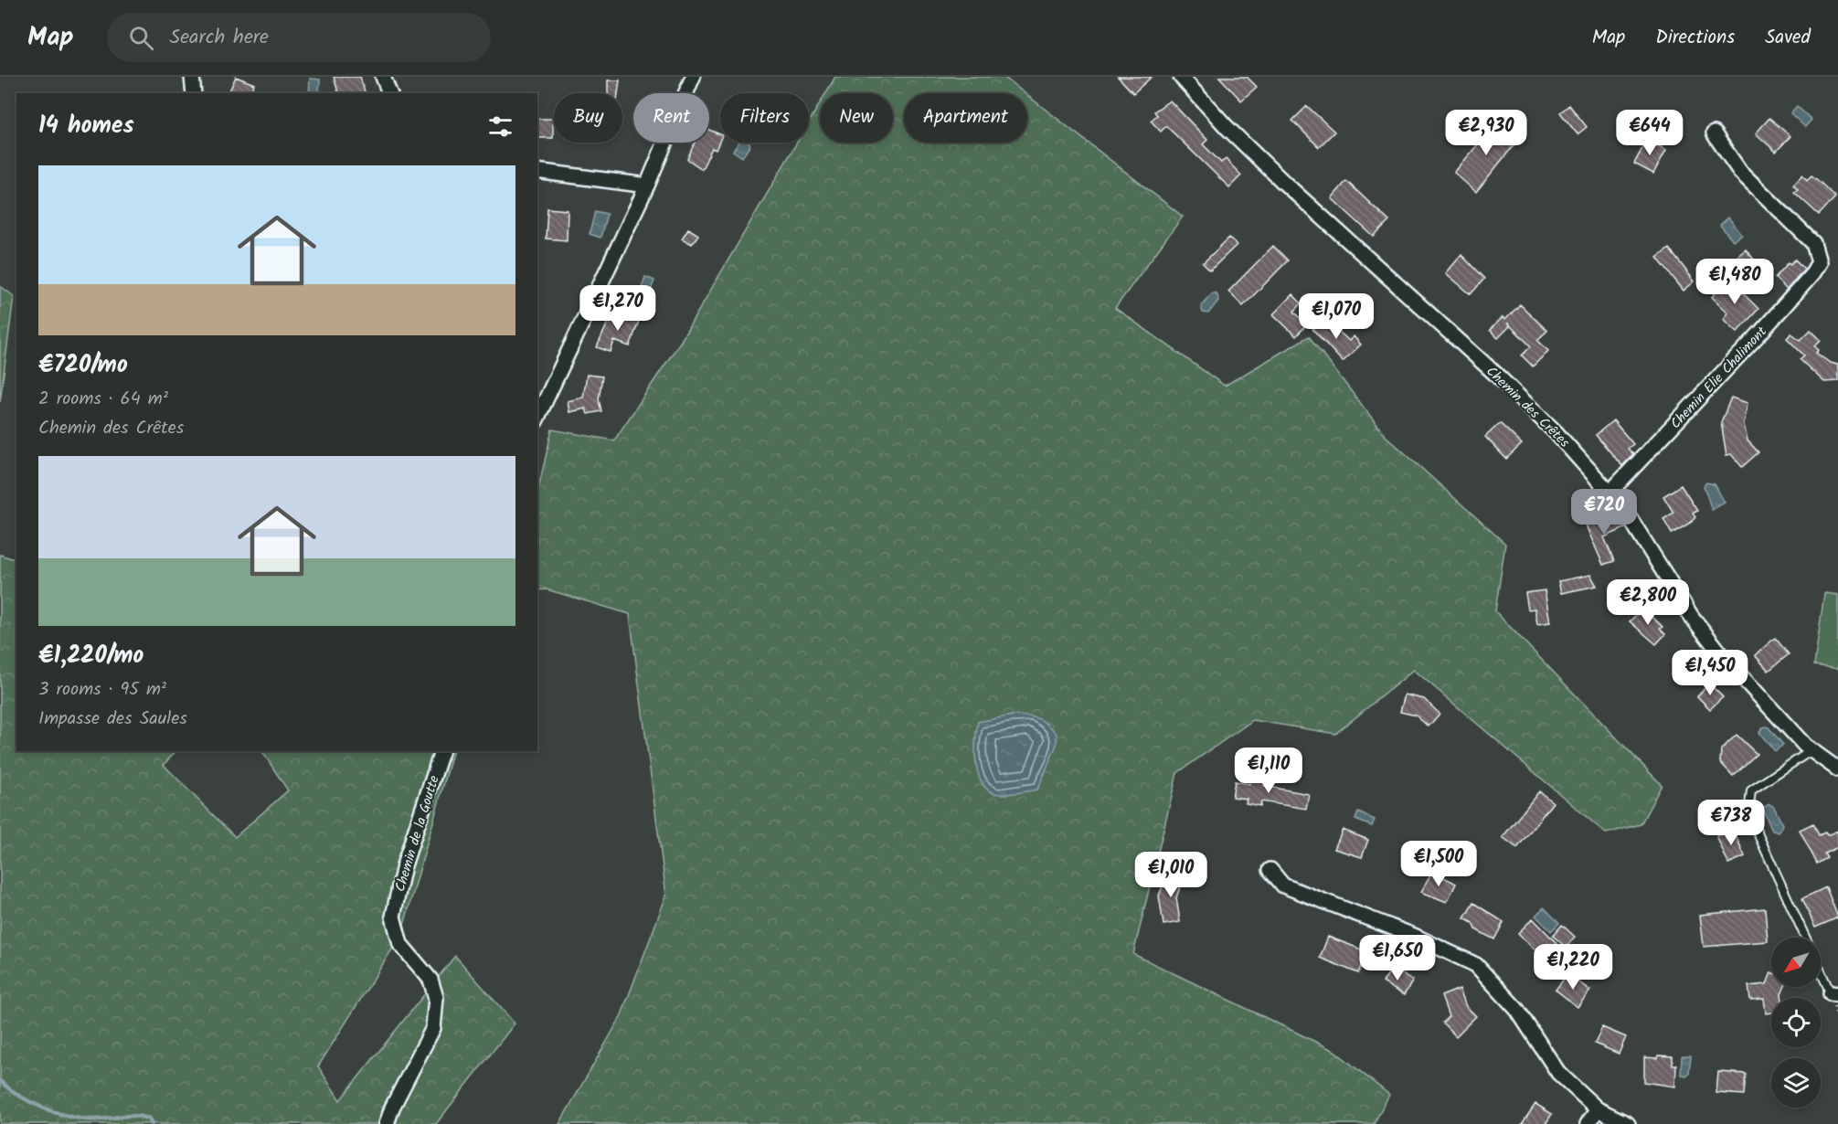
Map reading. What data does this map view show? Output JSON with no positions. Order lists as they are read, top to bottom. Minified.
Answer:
{"streets":{"street":["Chemin Elie Chalimont","Chemin des Crêtes","Chemin de la Goutte"]},"crossings":[["Chemin Elie Chalimont","Chemin des Crêtes"]],"north":"bottom left","page":{"header":"Map","search":"Search here","nav":["Map","Directions","Saved"],"chip":["Buy","Rent","Filters","New","Apartment"],"heading":"14 homes","price":["€2,930","€644","€1,480","€1,270","€1,070","€720","€2,800","€1,450","€1,110","€738","€1,500","€1,010","€1,650","€1,220"],"list":[{"name":"€720/mo","note":"2 rooms · 64 m² · Chemin des Crêtes"},{"name":"€1,220/mo","note":"3 rooms · 95 m² · Impasse des Saules"}]}}
